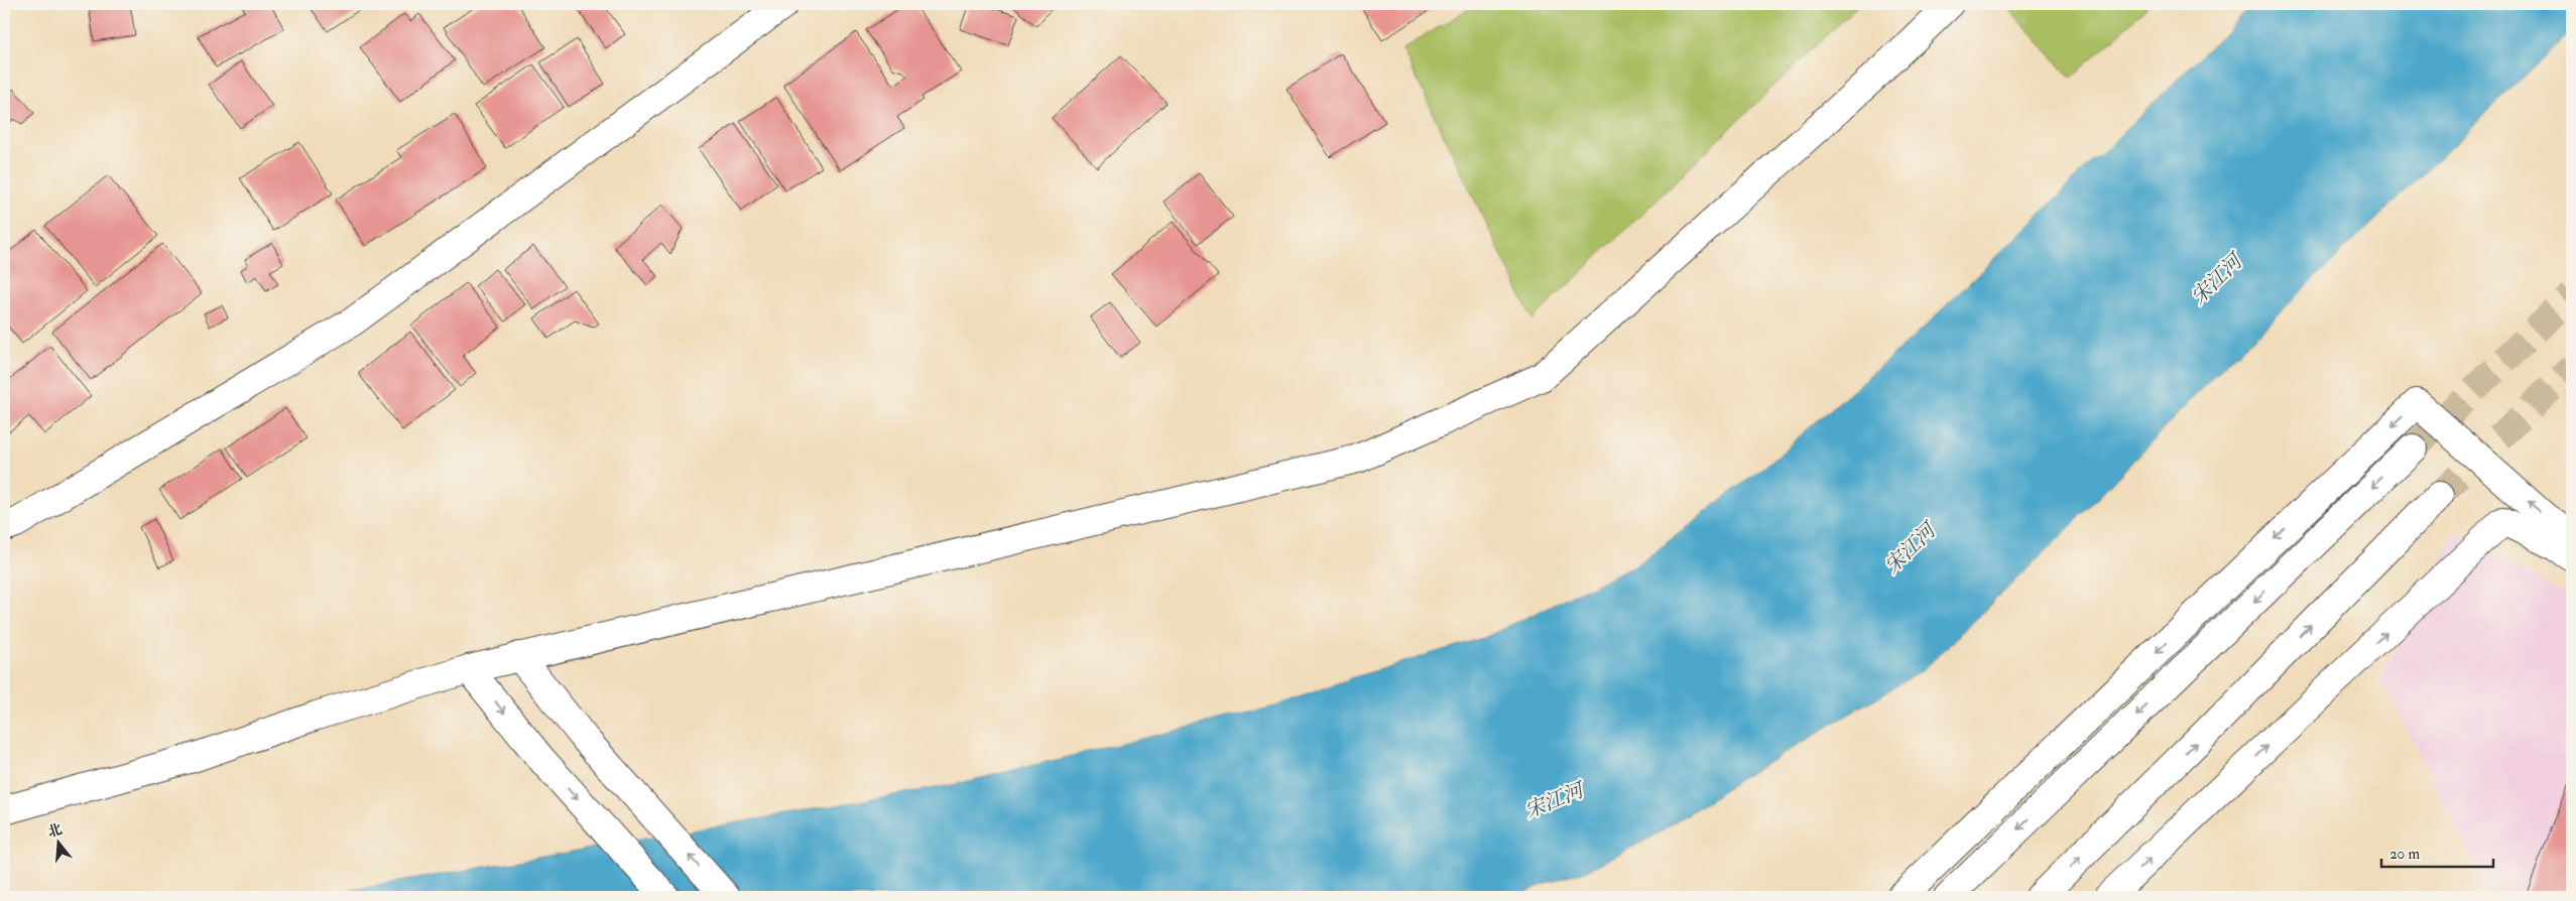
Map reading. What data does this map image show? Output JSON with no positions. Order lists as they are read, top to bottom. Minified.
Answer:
{"water":["宋江河"],"scale_bar":"20 m","north":"top"}
